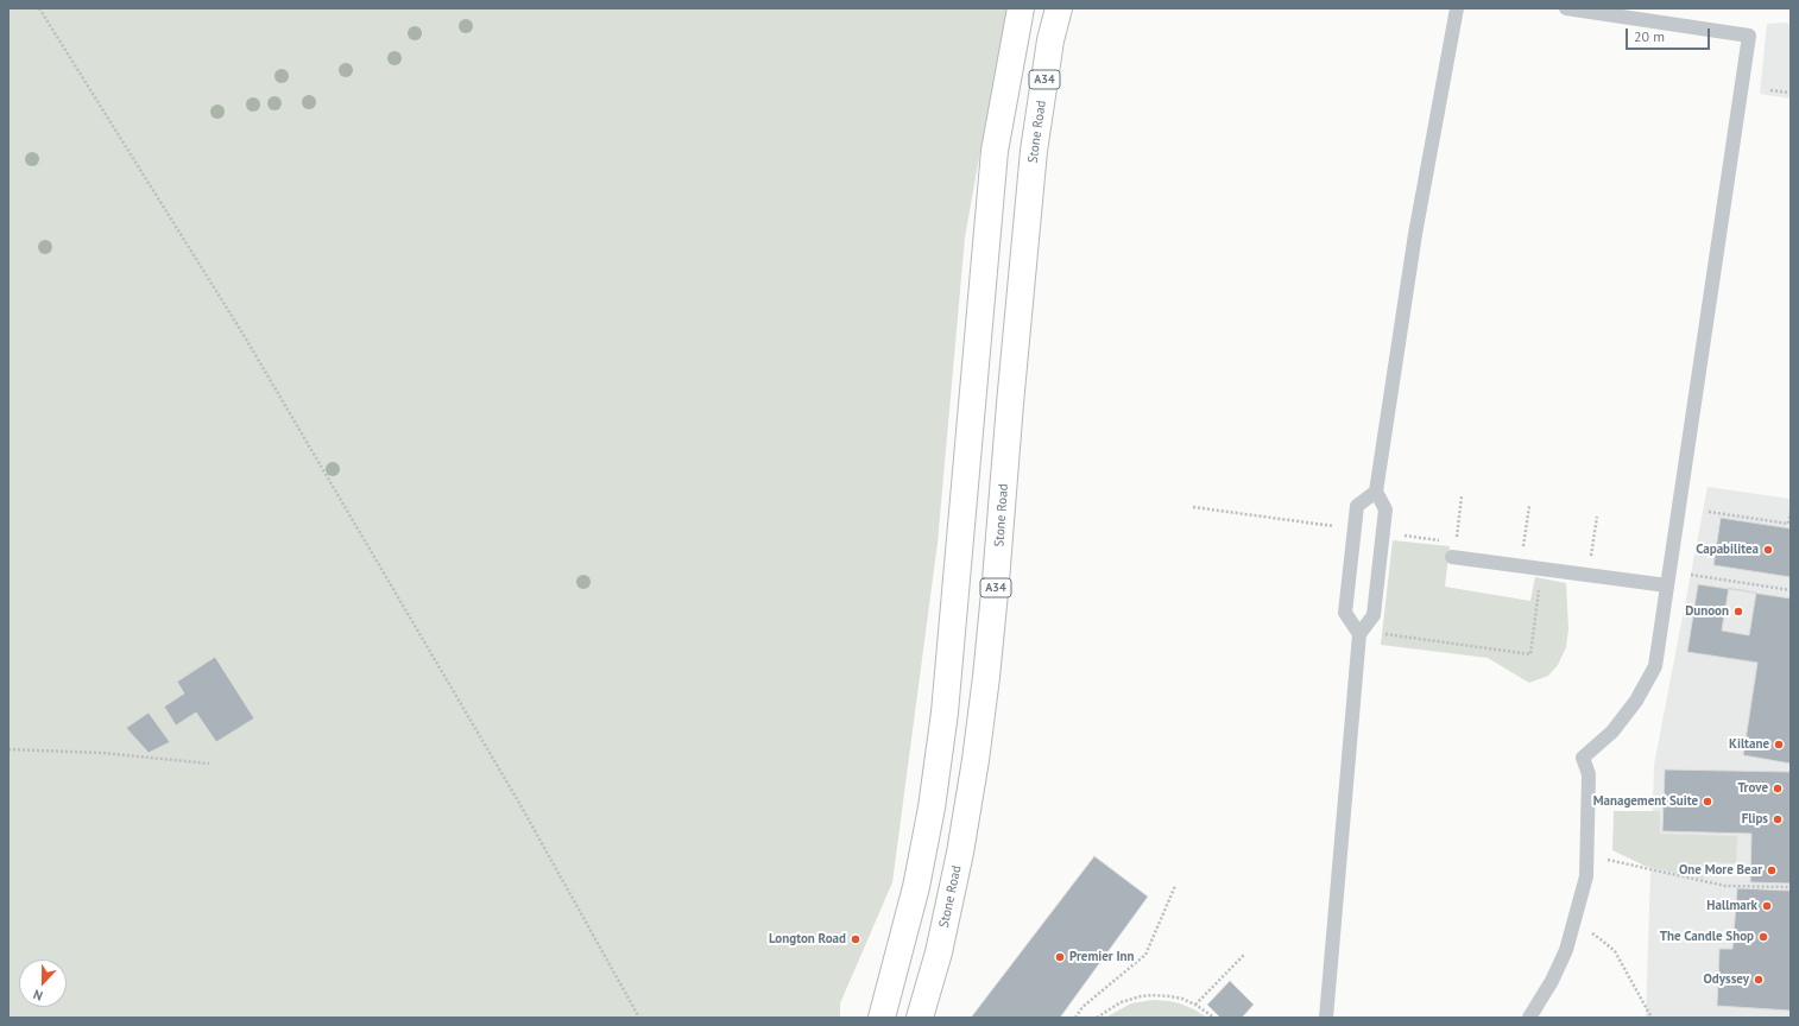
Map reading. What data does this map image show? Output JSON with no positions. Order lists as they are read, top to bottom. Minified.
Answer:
{"streets":{"highway":["A34","Stone Road"]},"places":["Capabilitea","Dunoon","Kiltane","Trove","Management Suite","Flips","One More Bear","Hallmark","The Candle Shop","Longton Road","Premier Inn","Odyssey"],"scale_bar":"20 m","north":"bottom"}
